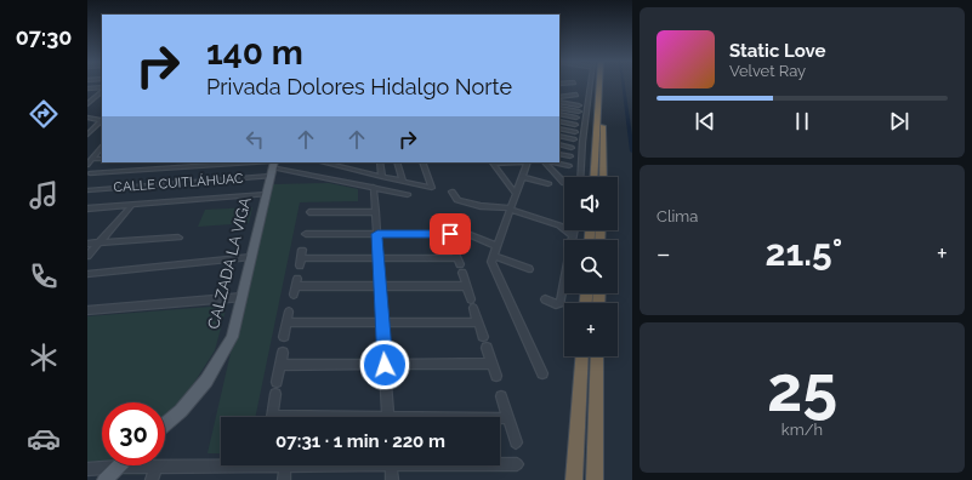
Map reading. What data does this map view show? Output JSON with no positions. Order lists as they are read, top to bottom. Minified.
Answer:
{"streets":{"main road":["CALZADA LA VIGA"],"street":["CALLE CUITLÁHUAC"]},"crossings":[["CALLE CUITLÁHUAC","CALZADA LA VIGA"]],"page":{"tabs":"07:30","turn":["140 m","Privada Dolores Hidalgo Norte"],"song":["Static Love","Velvet Ray"],"tile":["Clima",["25","km/h"]],"map_buttons":"+","heat":["−","21.5°","+"],"limit":"30","trip":"07:31 · 1 min · 220 m"}}
